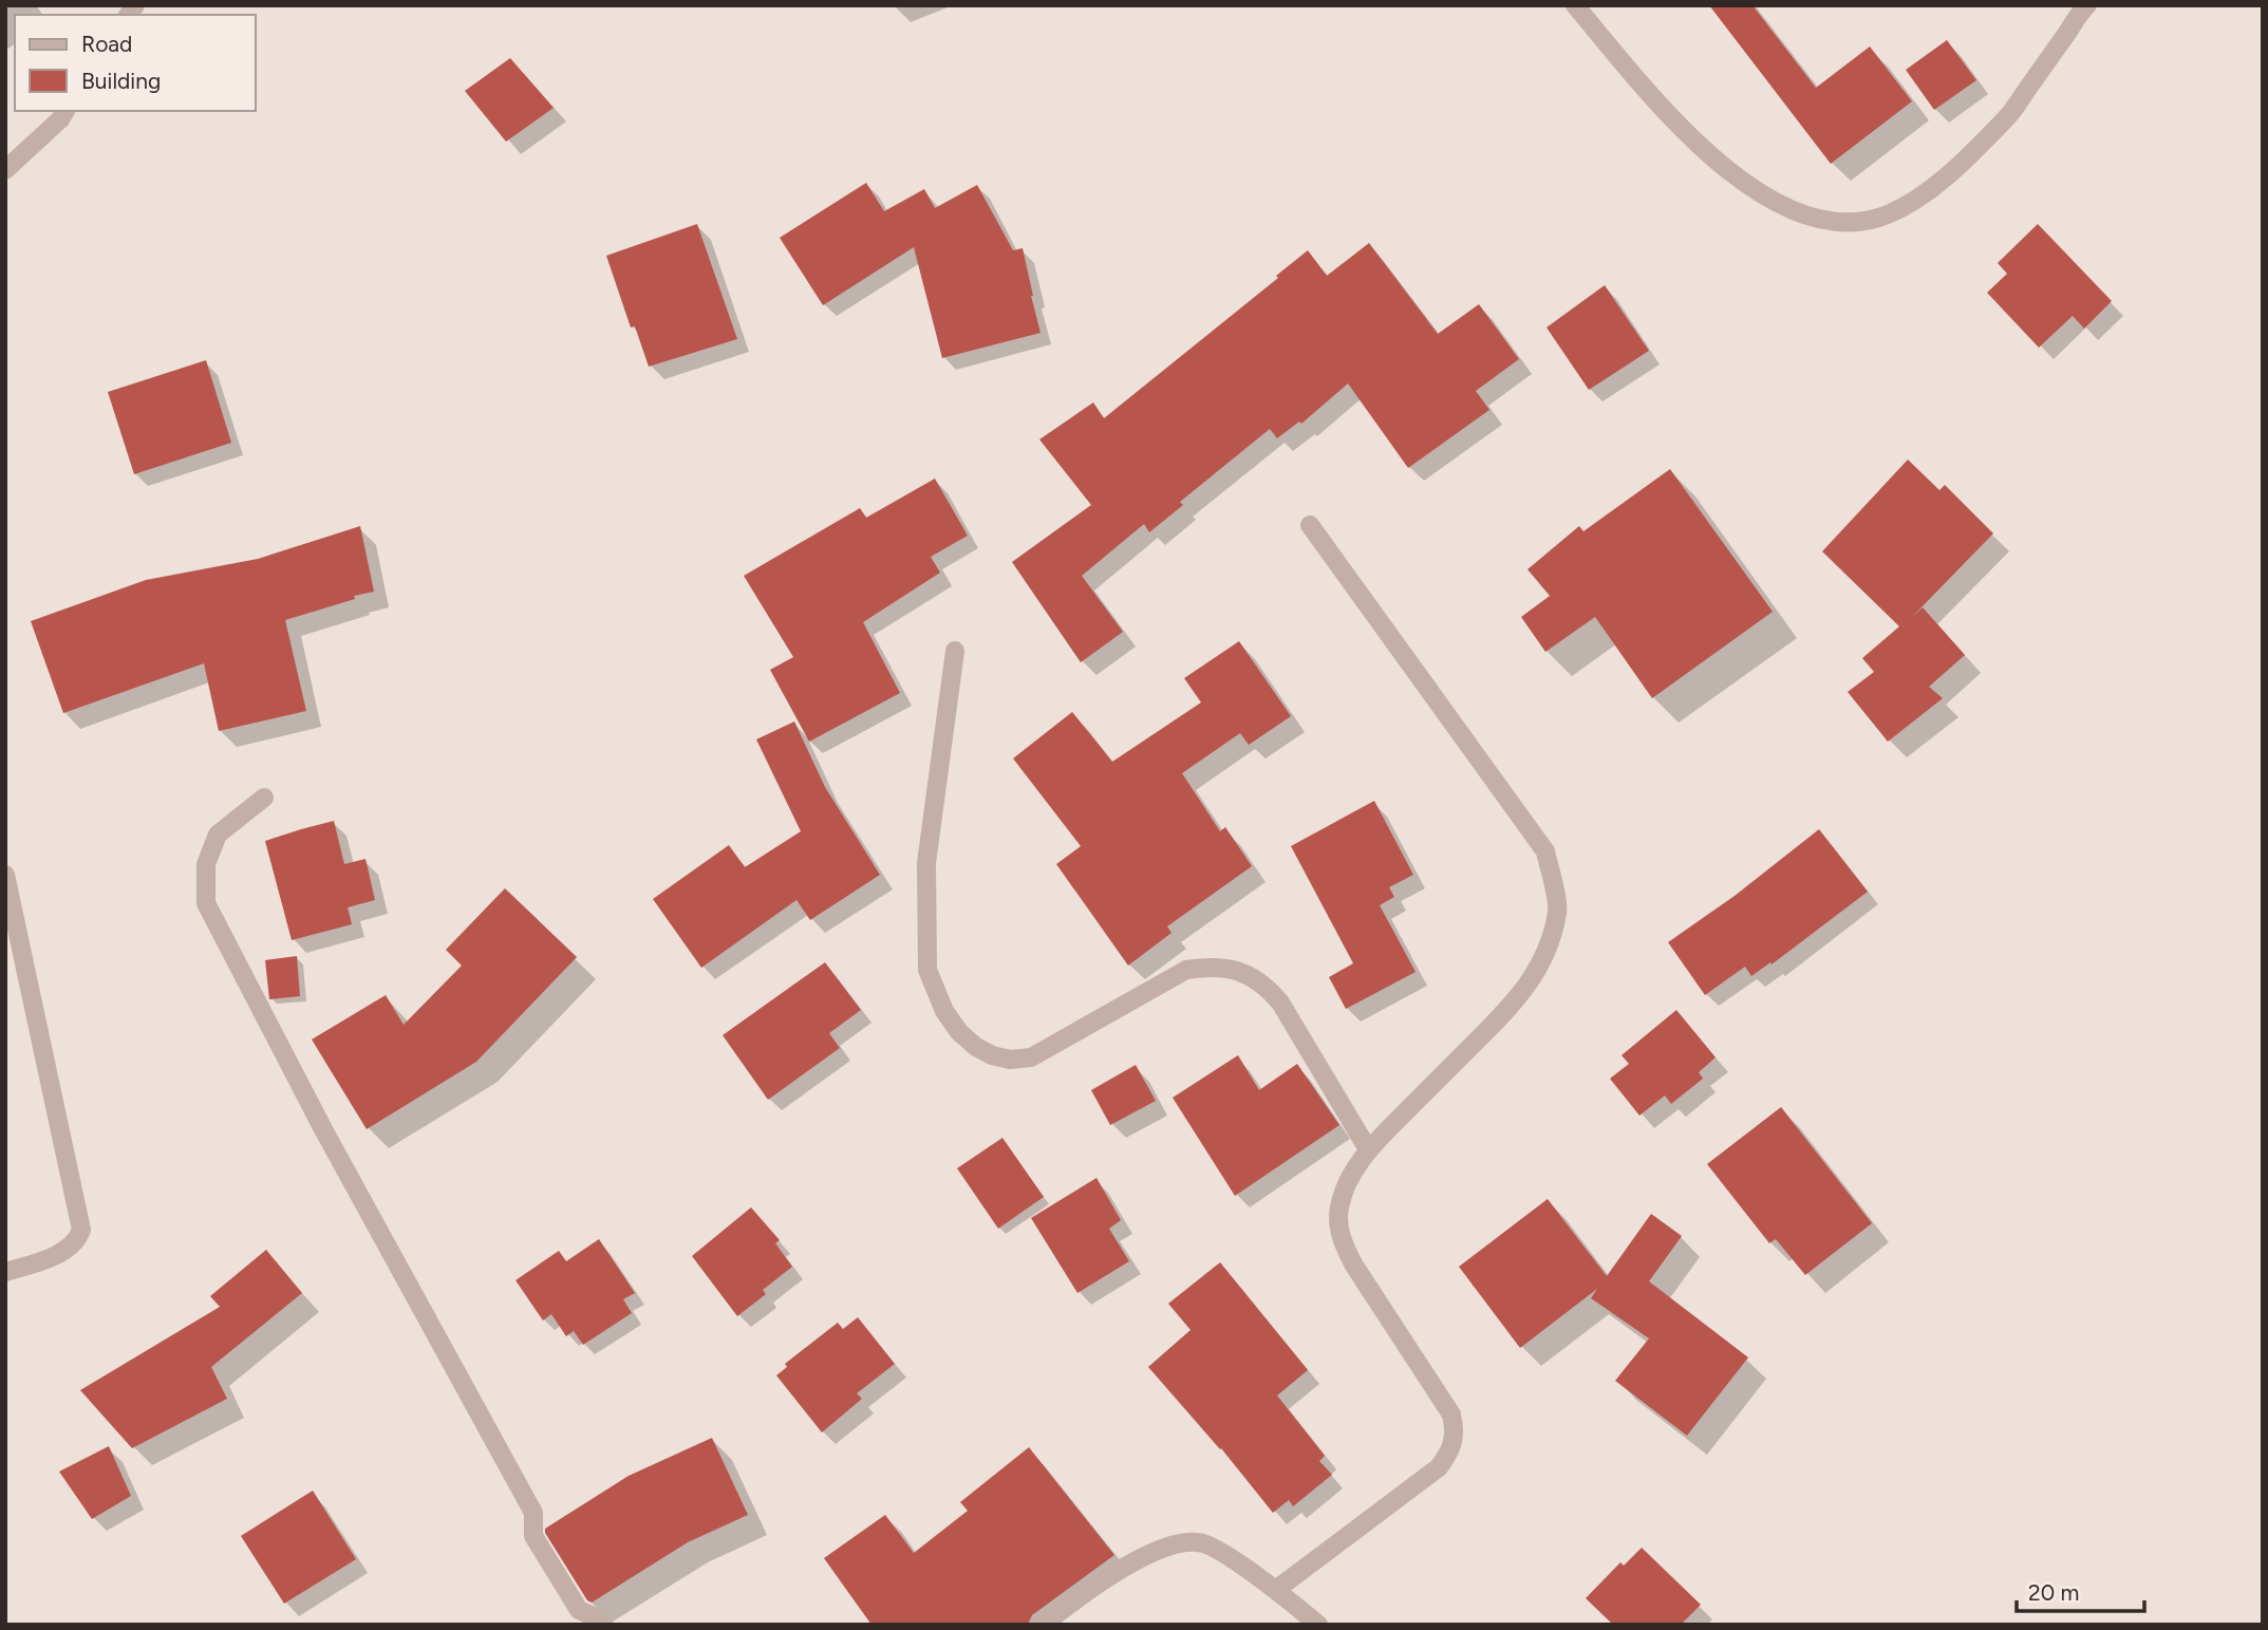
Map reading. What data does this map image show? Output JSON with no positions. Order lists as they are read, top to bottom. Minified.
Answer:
{"legend":["Road","Building"],"scale_bar":"20 m"}
